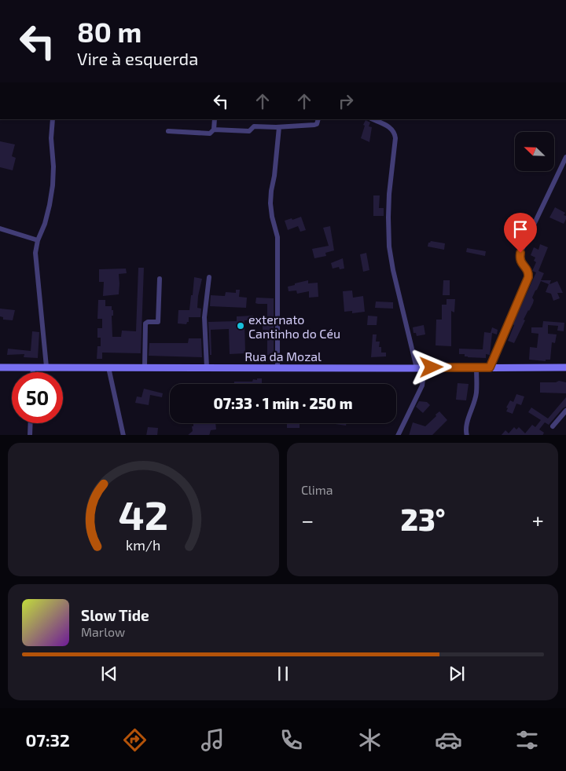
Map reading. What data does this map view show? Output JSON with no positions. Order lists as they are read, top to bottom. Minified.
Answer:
{"streets":{"main road":["Rua da Mozal"]},"places":["externato Cantinho do Céu"],"north":"top left","page":{"turn":["80 m","Vire à esquerda"],"limit":"50","trip":"07:33 · 1 min · 250 m","tile":"Clima","heat":["−","23°","+"],"song":["Slow Tide","Marlow"],"tabs":"07:32","gauge":["42","km/h"]}}
